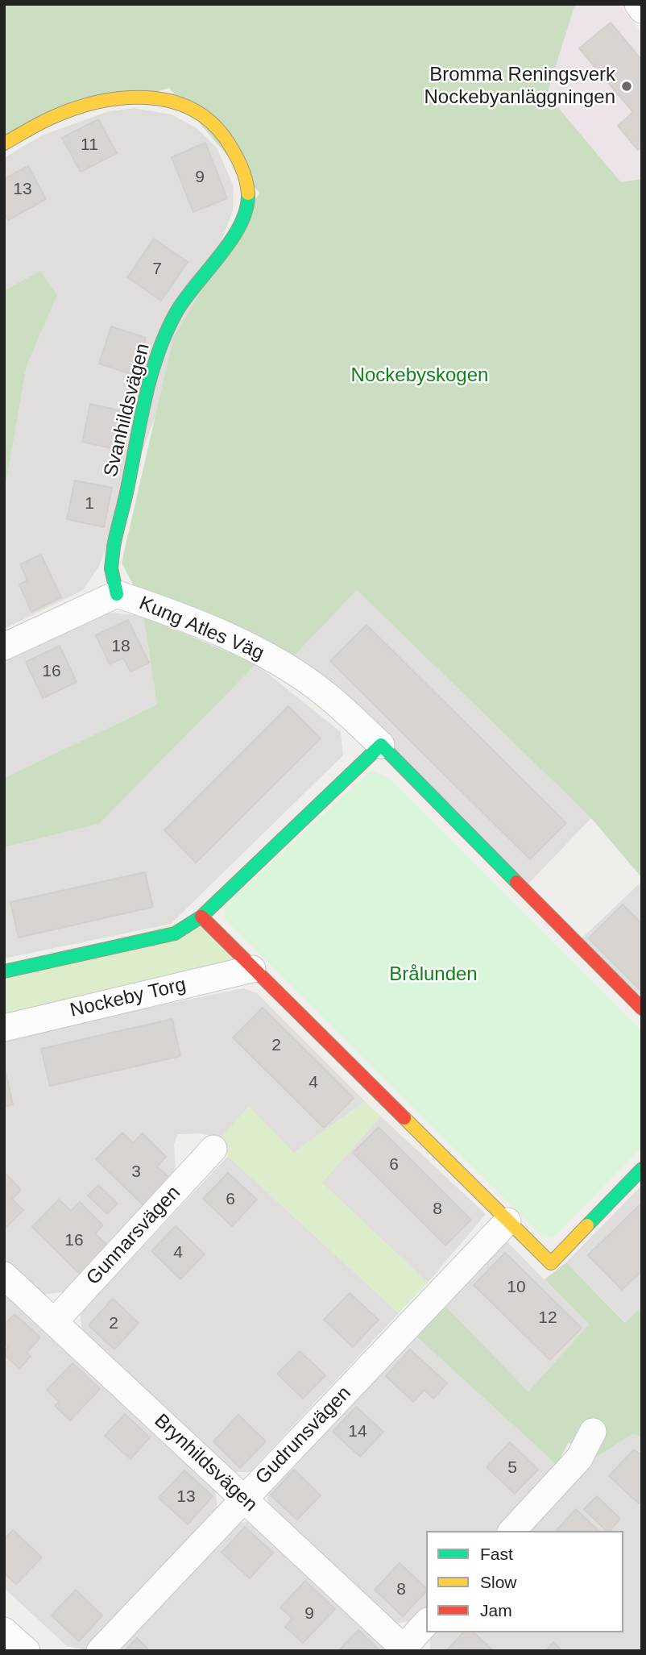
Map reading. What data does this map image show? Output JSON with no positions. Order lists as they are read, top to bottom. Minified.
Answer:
{"streets":{"street":["Svanhildsvägen","Kung Atles Väg","Nockeby Torg","Gunnarsvägen","Gudrunsvägen","Brynhildsvägen"]},"crossings":[["Svanhildsvägen","Kung Atles Väg"],["Gunnarsvägen","Brynhildsvägen"],["Gudrunsvägen","Brynhildsvägen"]],"parks":["Nockebyskogen","Brålunden"],"places":["Bromma Reningsverk Nockebyanläggningen"],"house_numbers":["11","9","13","7","1","18","16","2","4","6","3","6","8","16","4","10","12","2","14","5","13","8","9"],"legend":["Fast","Slow","Jam"]}
